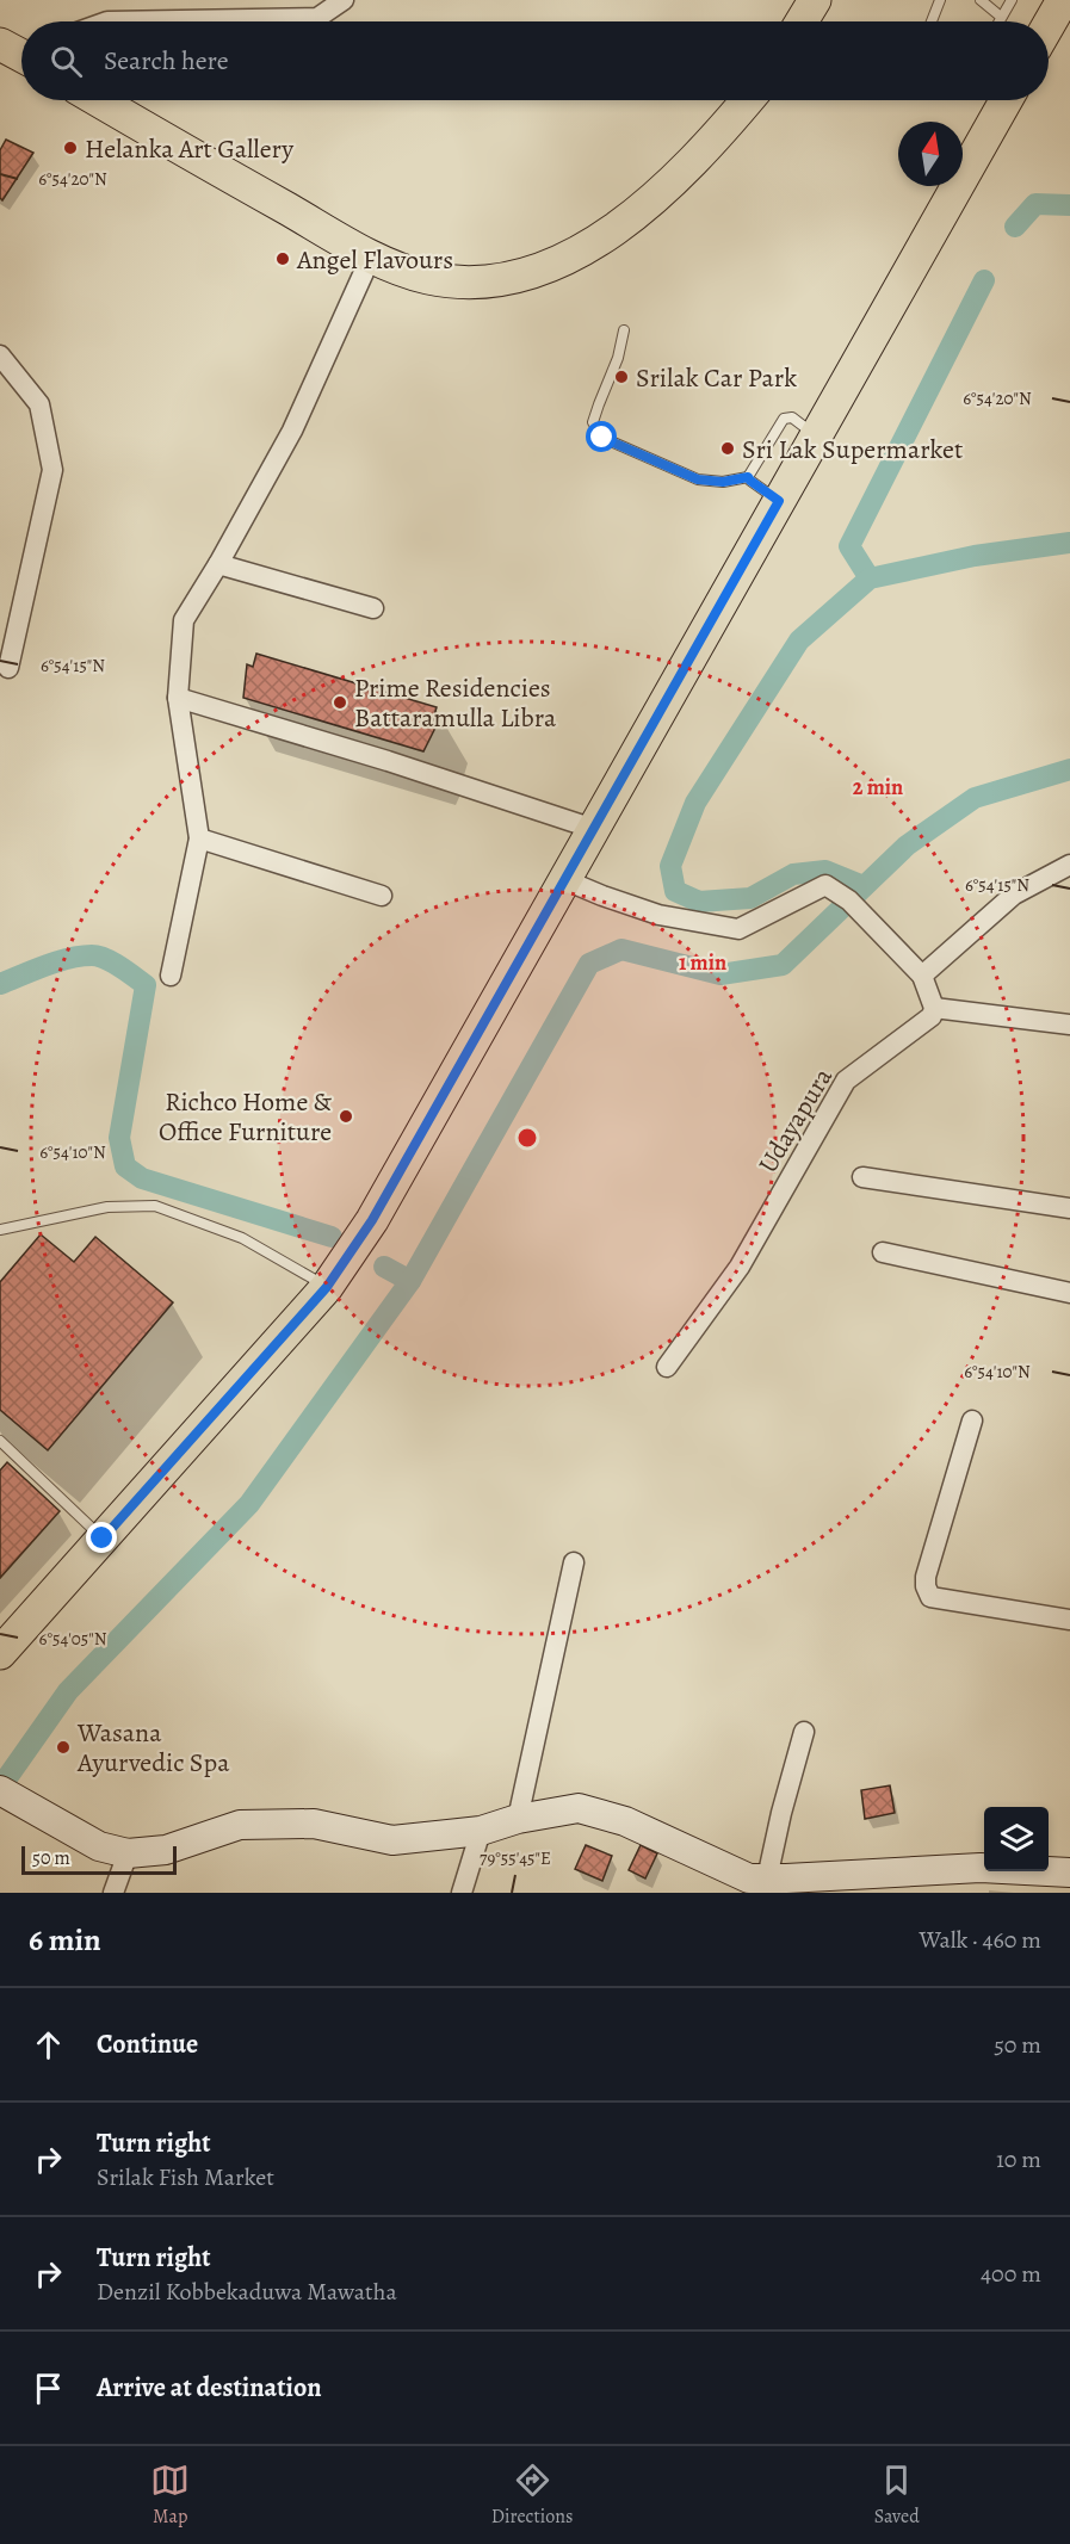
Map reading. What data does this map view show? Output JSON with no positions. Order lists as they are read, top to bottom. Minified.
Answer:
{"streets":{"street":["Udayapura"]},"places":["Helanka Art Gallery","Angel Flavours","Srilak Car Park","Sri Lak Supermarket","Prime Residencies Battaramulla Libra","Richco Home & Office Furniture","Wasana Ayurvedic Spa"],"scale_bar":"50 m","north":"top","page":{"search":"Search here","scale":"50 m","heading":["6 min","Walk · 460 m"],"list":[["Continue","50 m"],["Turn right","Srilak Fish Market","10 m"],["Turn right","Denzil Kobbekaduwa Mawatha","400 m"],"Arrive at destination"],"nav":["Map","Directions","Saved"]},"coordinates":["6°54'20\"N","6°54'15\"N","6°54'10\"N","6°54'05\"N","79°55'45\"E"],"rings":["2 min","1 min"]}
